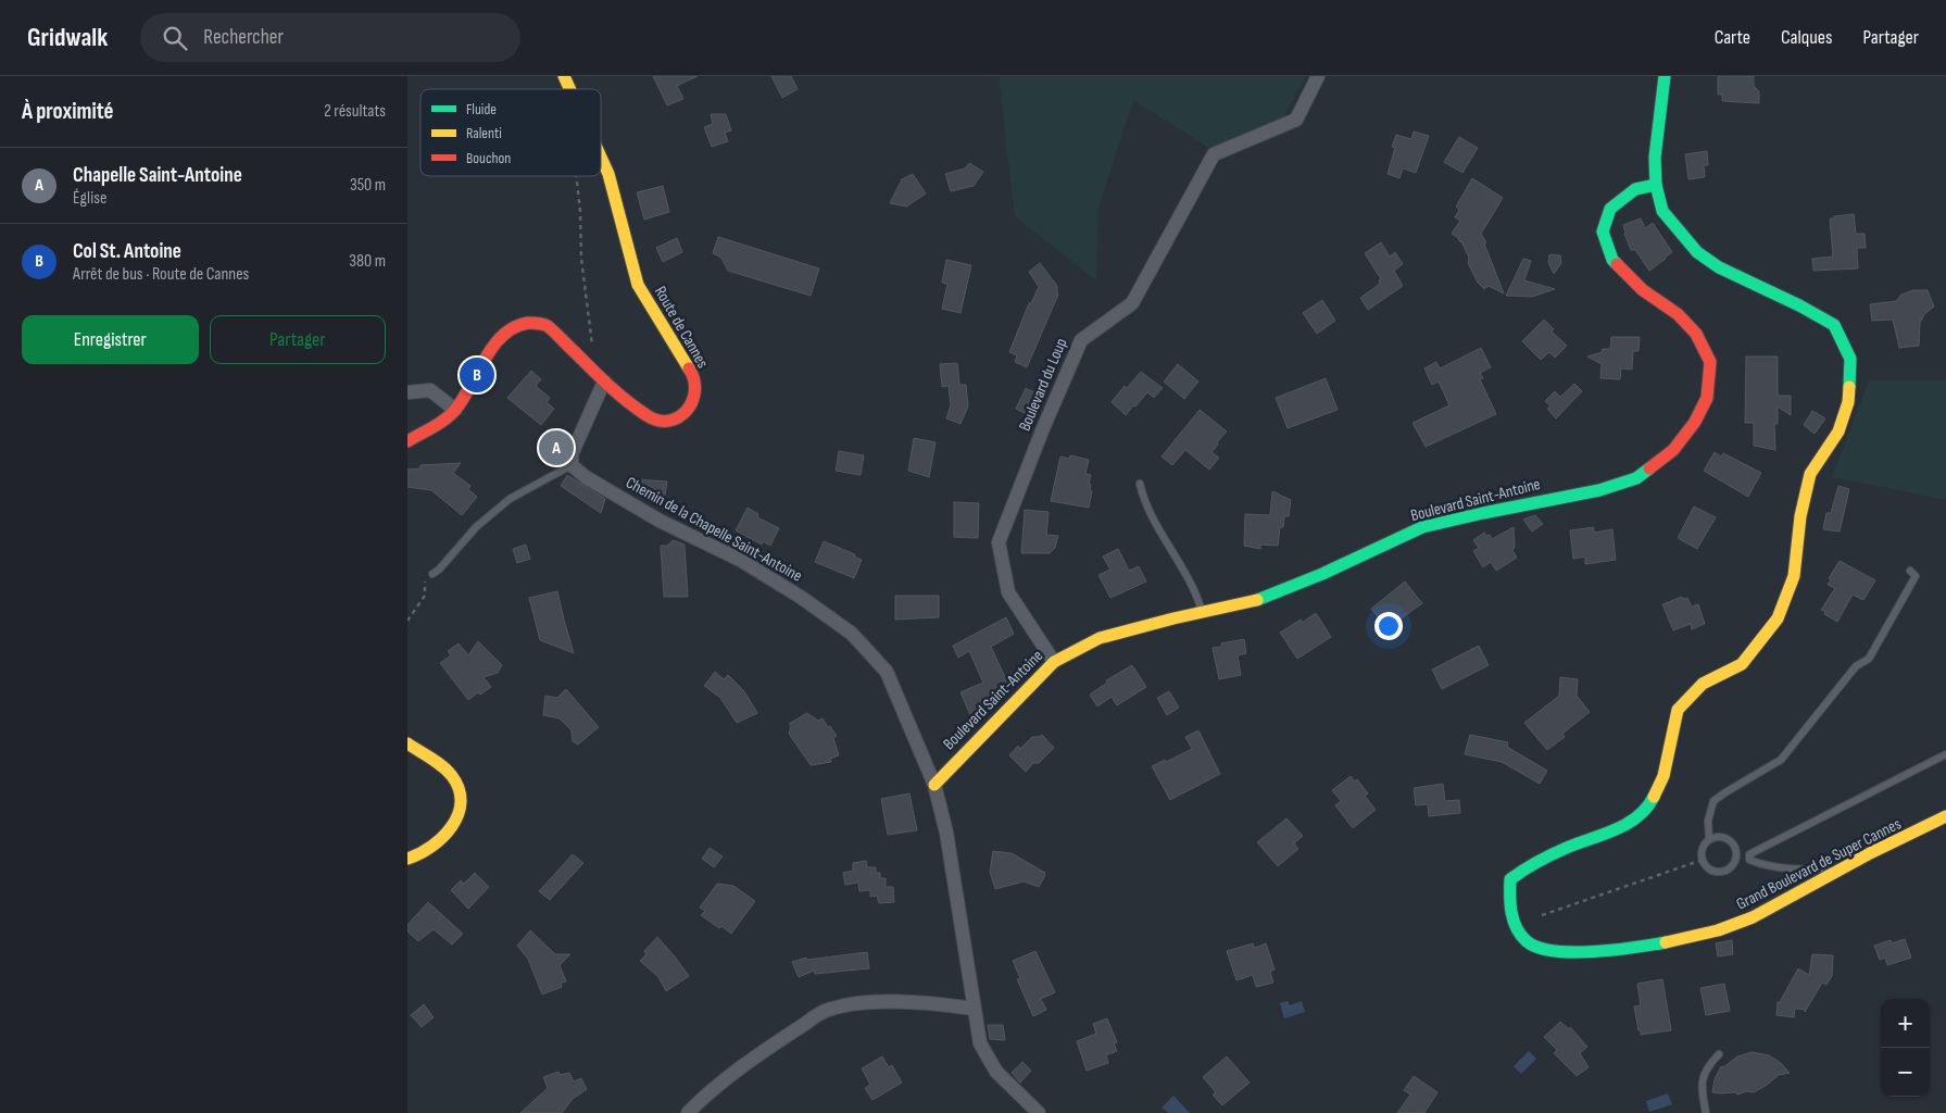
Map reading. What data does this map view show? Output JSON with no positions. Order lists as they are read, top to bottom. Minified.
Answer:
{"streets":{"street":["Route de Cannes","Boulevard du Loup","Boulevard Saint-Antoine","Chemin de la Chapelle Saint-Antoine","Grand Boulevard de Super Cannes"]},"crossings":[["Boulevard du Loup","Boulevard Saint-Antoine"],["Boulevard Saint-Antoine","Chemin de la Chapelle Saint-Antoine"],["Boulevard Saint-Antoine","Grand Boulevard de Super Cannes"]],"legend":["Fluide","Ralenti","Bouchon"],"page":{"header":"Gridwalk","search":"Rechercher","nav":["Carte","Calques","Partager"],"heading":["À proximité","2 résultats"],"list":[{"mark":"A","name":"Chapelle Saint-Antoine","note":"Église","value":"350 m"},{"mark":"B","name":"Col St. Antoine","note":"Arrêt de bus · Route de Cannes","value":"380 m"}],"buttons":["Enregistrer","Partager"],"pins":["B","A"],"map_buttons":["+","−"]}}
